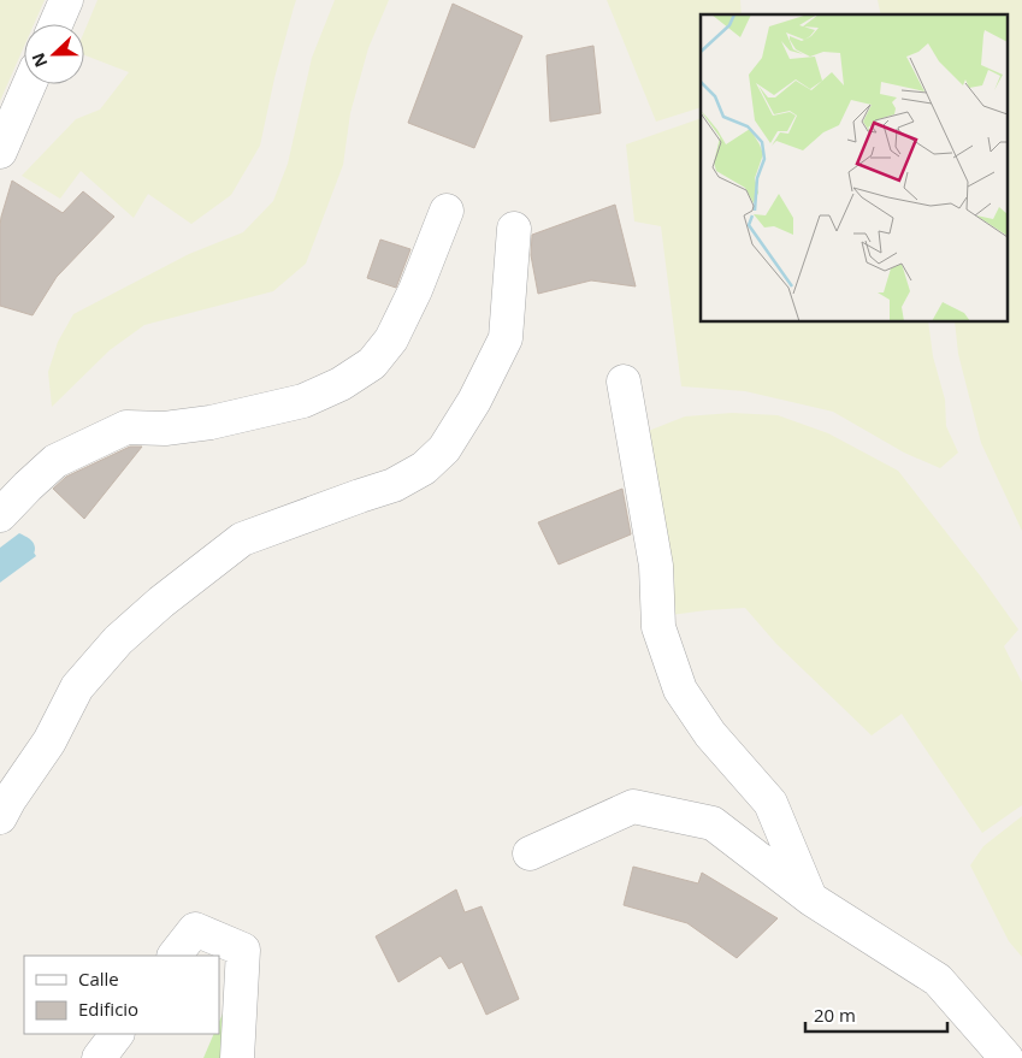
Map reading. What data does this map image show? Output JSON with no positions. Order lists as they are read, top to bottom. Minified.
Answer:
{"legend":["Calle","Edificio"],"scale_bar":"20 m","north":"left"}
